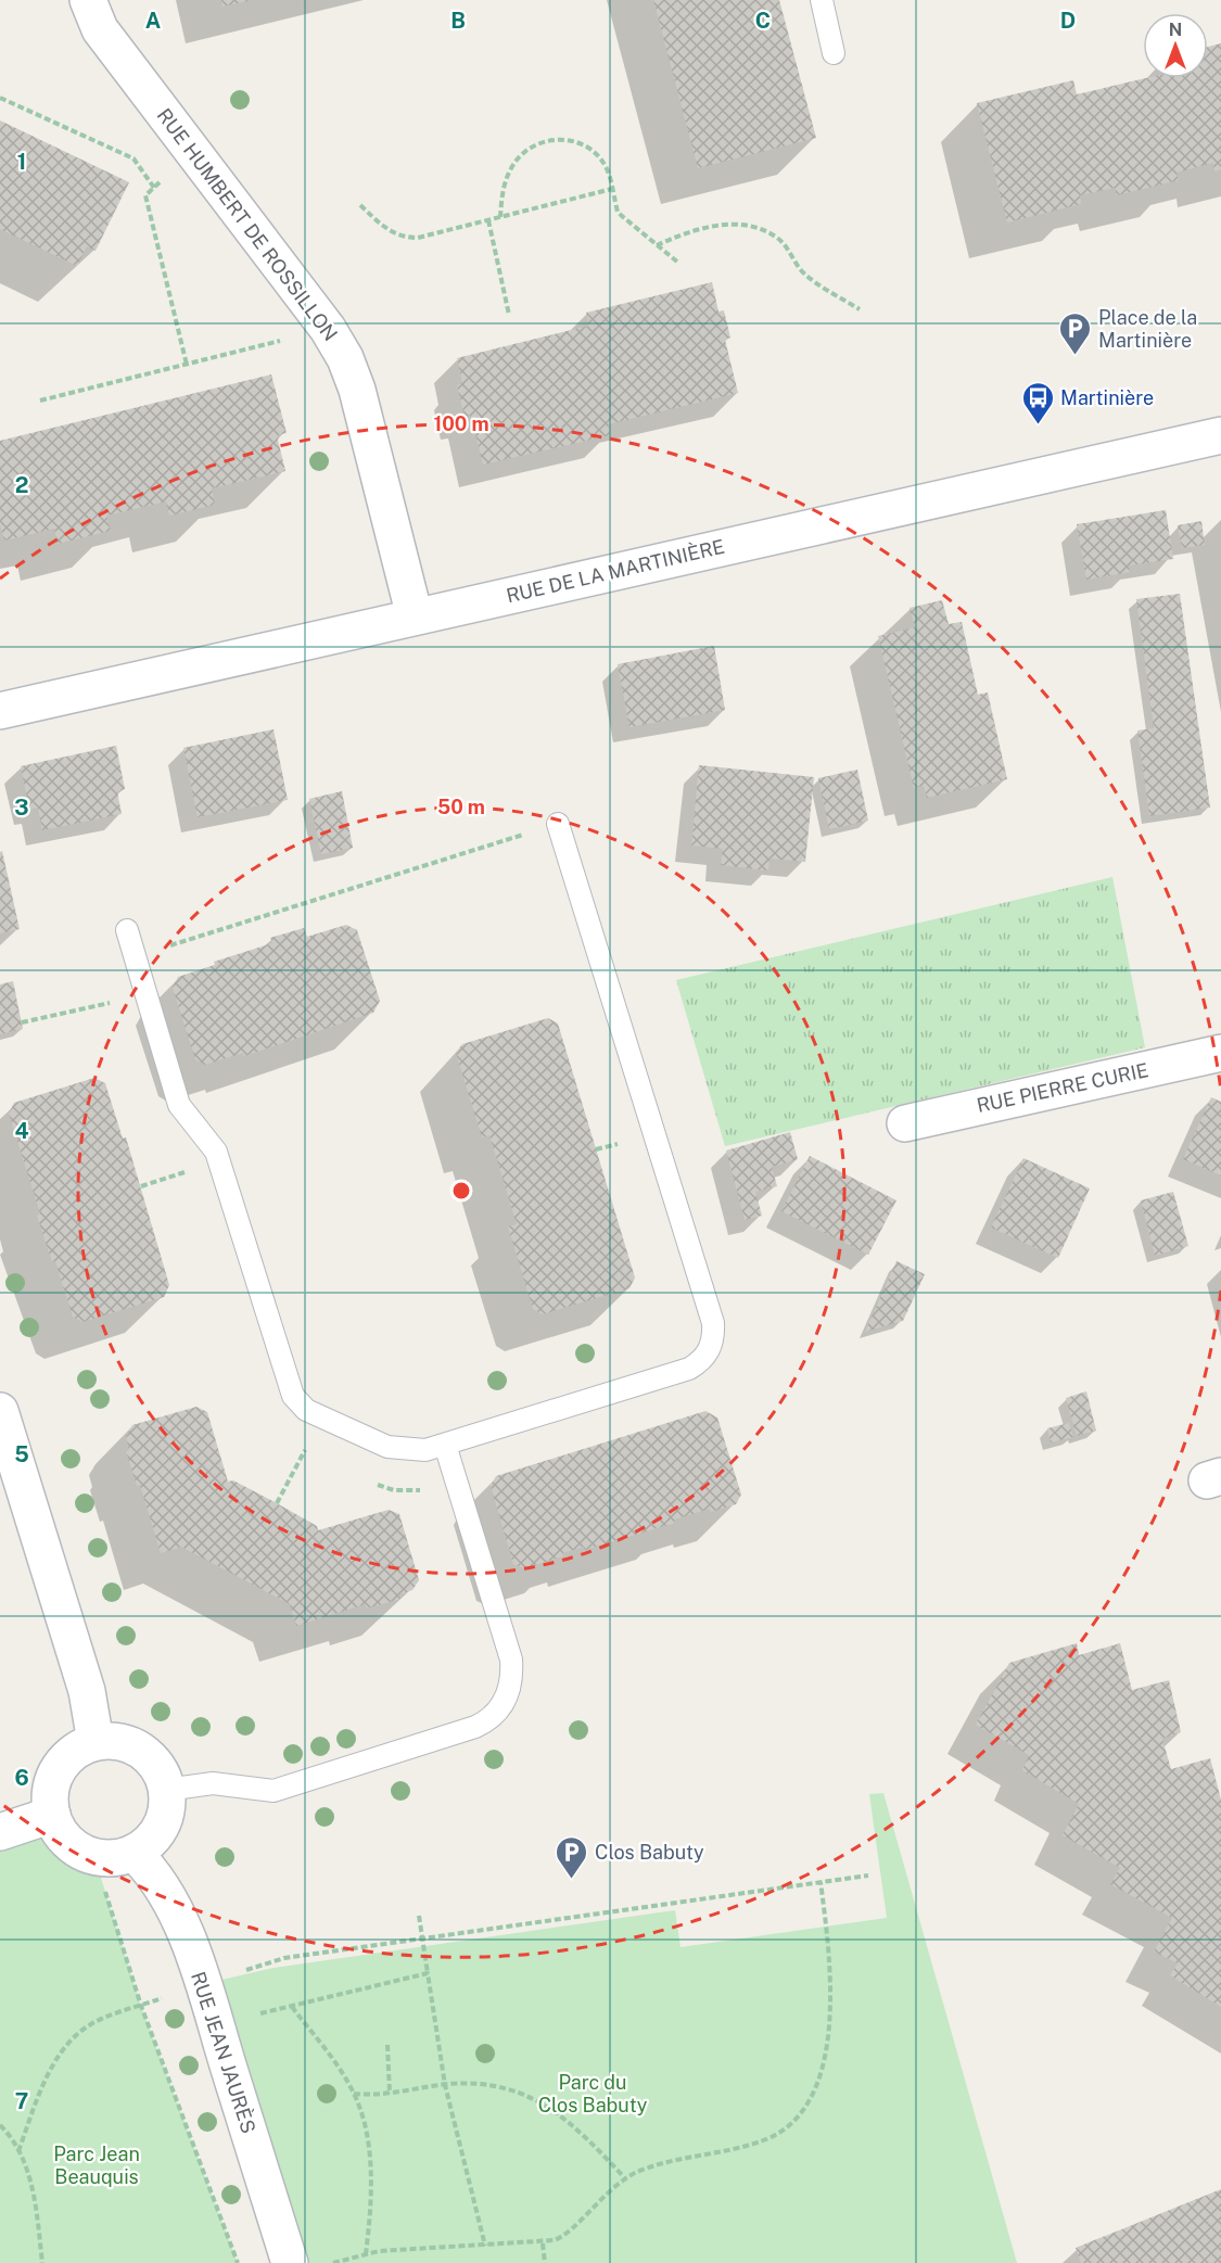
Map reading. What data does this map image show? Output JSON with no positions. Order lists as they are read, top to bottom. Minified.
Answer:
{"streets":{"street":["RUE HUMBERT DE ROSSILLON","RUE DE LA MARTINIÈRE","RUE PIERRE CURIE","RUE JEAN JAURÈS"]},"crossings":[["RUE HUMBERT DE ROSSILLON","RUE DE LA MARTINIÈRE"]],"parks":["Parc du Clos Babuty","Parc Jean Beauquis"],"places":{"parking":["Place de la Martinière","Clos Babuty"],"bus stop":["Martinière"]},"north":"top","grid":{"columns":["A","B","C","D"],"rows":["1","2","3","4","5","6","7"]},"rings":["100 m","50 m"]}
